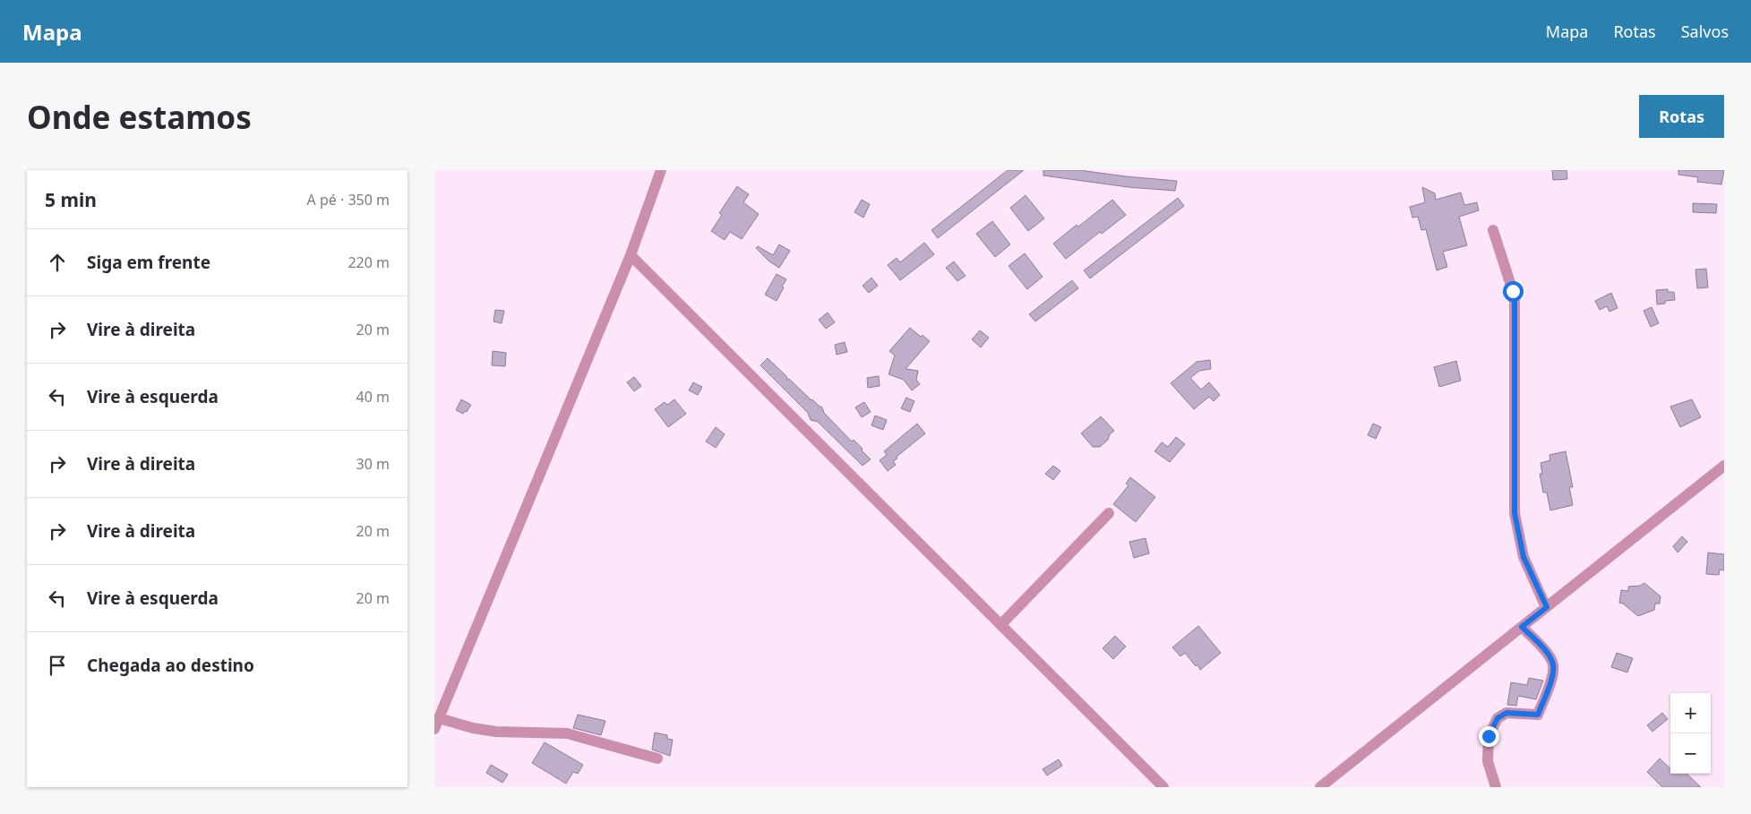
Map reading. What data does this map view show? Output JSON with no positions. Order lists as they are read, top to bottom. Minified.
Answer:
{"page":{"header":"Mapa","nav":["Mapa","Rotas","Salvos"],"buttons":"Rotas","title":"Onde estamos","heading":["5 min","A pé · 350 m"],"list":[["Siga em frente","220 m"],["Vire à direita","20 m"],["Vire à esquerda","40 m"],["Vire à direita","30 m"],["Vire à direita","20 m"],["Vire à esquerda","20 m"],"Chegada ao destino"],"map_buttons":["+","−"]}}
